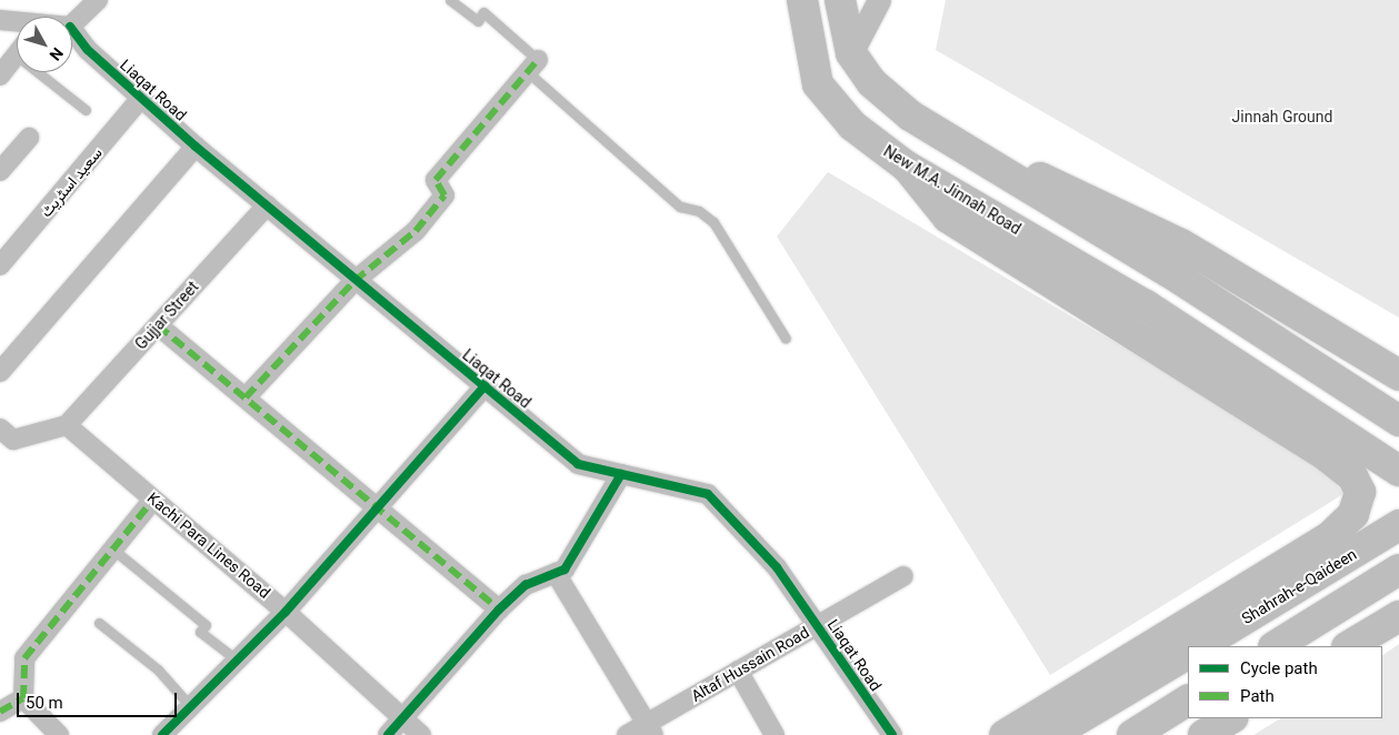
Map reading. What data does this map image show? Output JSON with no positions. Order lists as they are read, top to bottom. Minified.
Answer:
{"streets":{"main road":["New M.A. Jinnah Road","Shahrah-e-Qaideen"],"street":["Liaqat Road","سعید اسٹریٹ","Gujjar Street","Kachi Para Lines Road","Altaf Hussain Road"]},"crossings":[["Liaqat Road","سعید اسٹریٹ"],["Liaqat Road","Gujjar Street"],["Liaqat Road","Altaf Hussain Road"],["Gujjar Street","Kachi Para Lines Road"]],"parks":["Jinnah Ground"],"legend":["Cycle path","Path"],"scale_bar":"50 m","north":"bottom right"}
